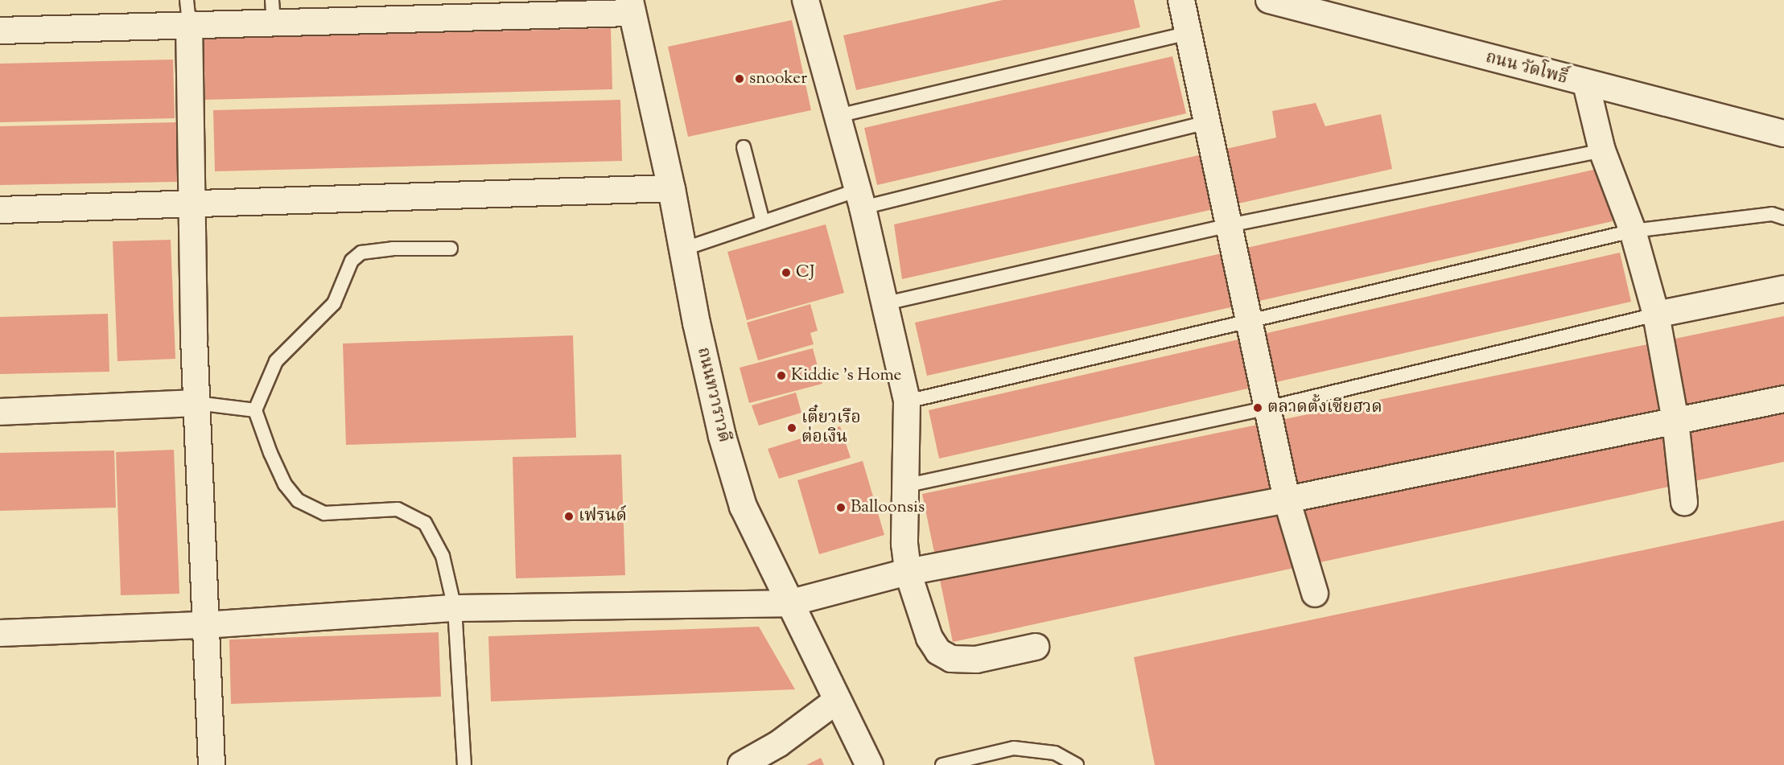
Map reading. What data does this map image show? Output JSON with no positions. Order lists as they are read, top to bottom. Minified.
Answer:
{"streets":{"street":["ถนน วัดโพธิ์","ถนนทวาราวดี"]},"places":["snooker","CJ","Kiddie 's Home","ตลาดตั้งเซียฮวด","เตี๋ยวเรือ ต่อเงิน","Balloonsis","เฟรนด์"]}
